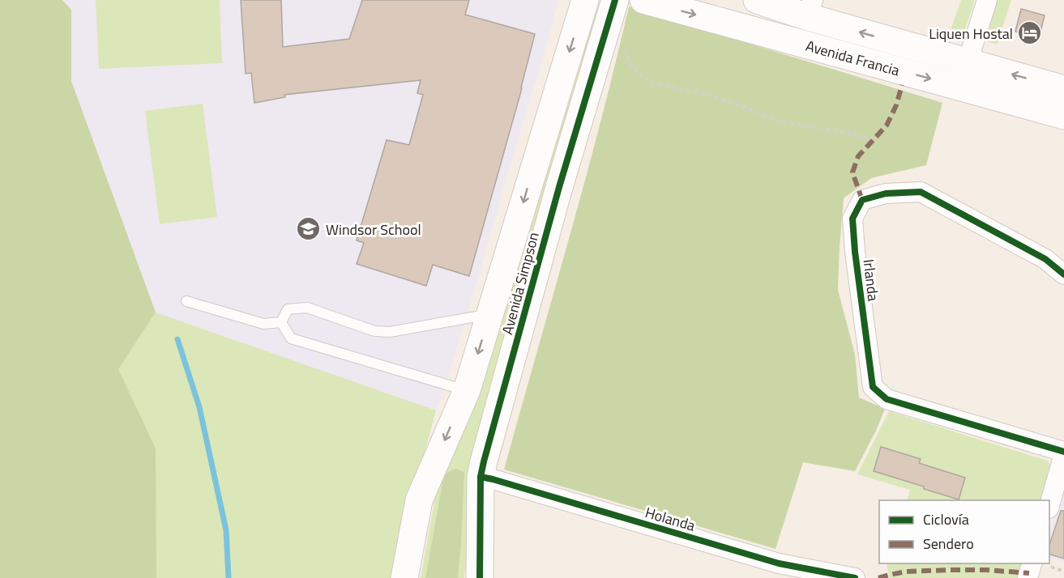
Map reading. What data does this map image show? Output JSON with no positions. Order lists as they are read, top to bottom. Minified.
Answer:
{"streets":{"main road":["Avenida Francia","Avenida Simpson"],"street":["Irlanda","Holanda"]},"crossings":[["Avenida Simpson","Holanda"]],"places":{"hotel":["Liquen Hostal"],"school or university":["Windsor School"]},"legend":["Ciclovía","Sendero"]}
